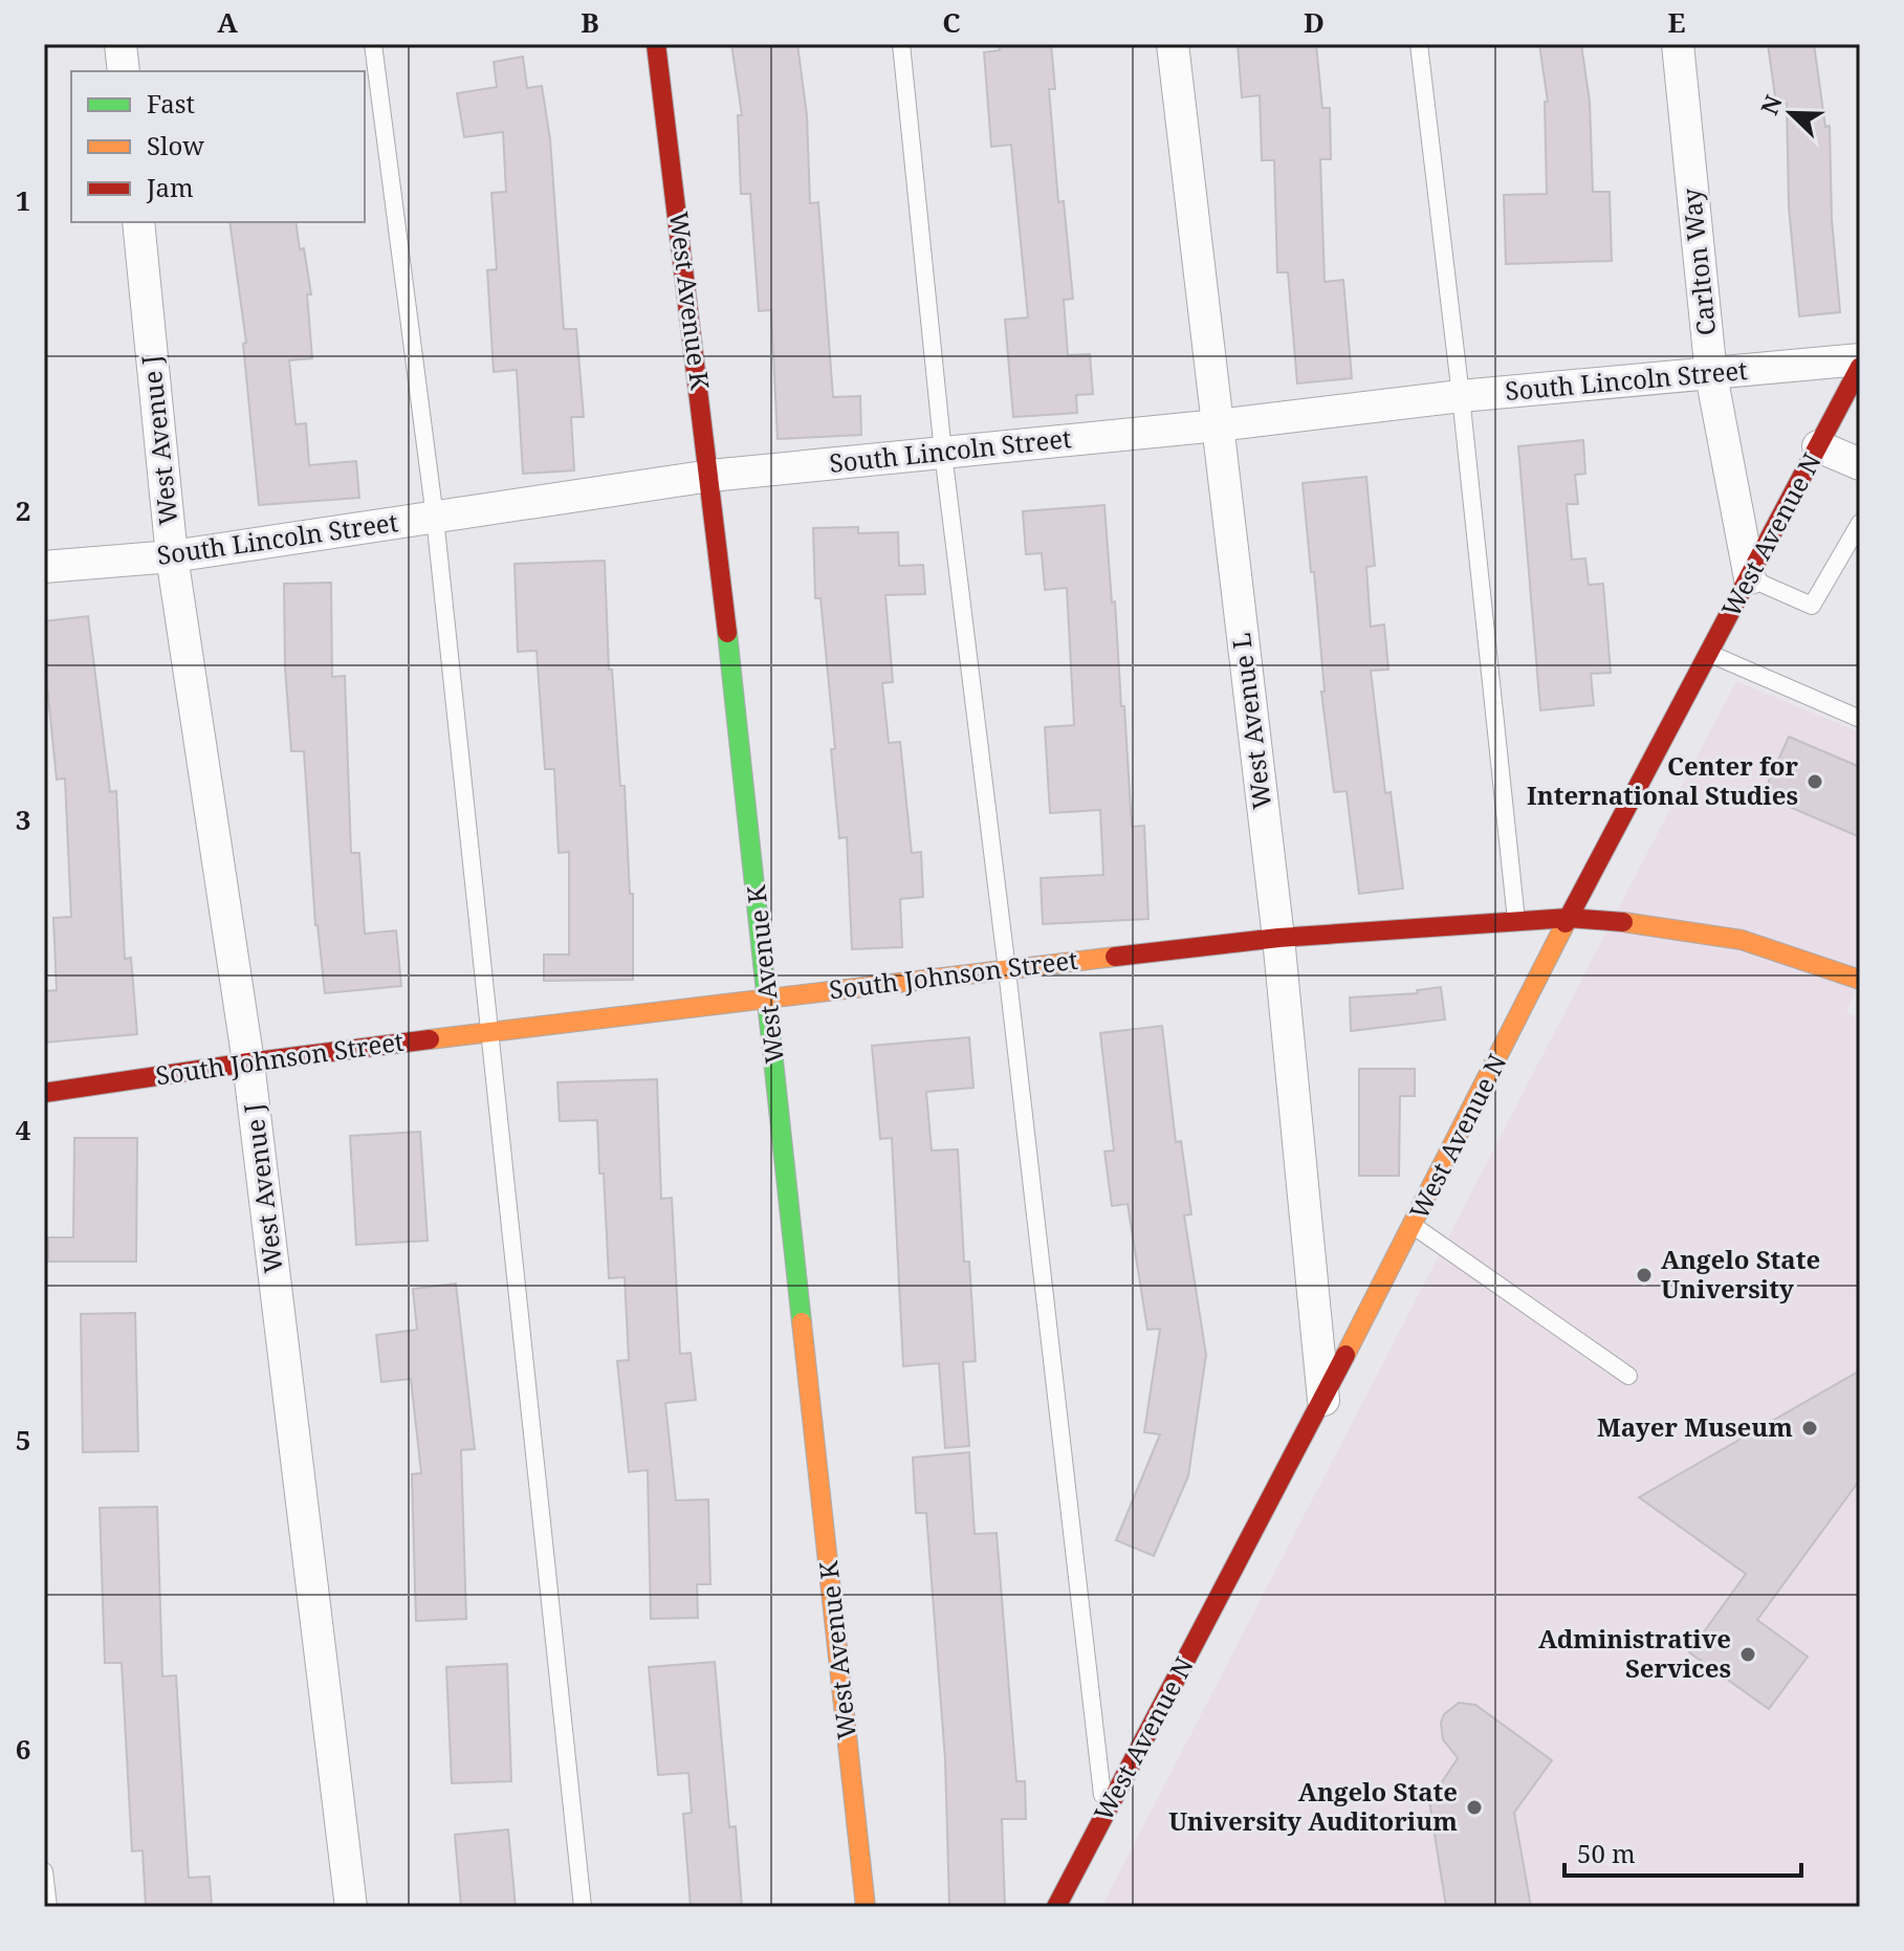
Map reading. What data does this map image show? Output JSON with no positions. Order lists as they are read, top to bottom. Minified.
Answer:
{"streets":{"street":["Carlton Way","West Avenue K","South Lincoln Street","West Avenue J","West Avenue N","West Avenue L","South Johnson Street"]},"crossings":[["Carlton Way","South Lincoln Street"],["Carlton Way","West Avenue N"],["West Avenue K","South Lincoln Street"],["West Avenue K","South Johnson Street"],["South Lincoln Street","West Avenue J"],["South Lincoln Street","West Avenue L"],["West Avenue J","South Johnson Street"],["West Avenue N","West Avenue L"],["West Avenue N","South Johnson Street"],["West Avenue L","South Johnson Street"]],"places":["Center for International Studies","Angelo State University","Mayer Museum","Administrative Services","Angelo State University Auditorium"],"legend":["Fast","Slow","Jam"],"scale_bar":"50 m","north":"top left","grid":{"columns":["A","B","C","D","E"],"rows":["1","2","3","4","5","6"]}}
